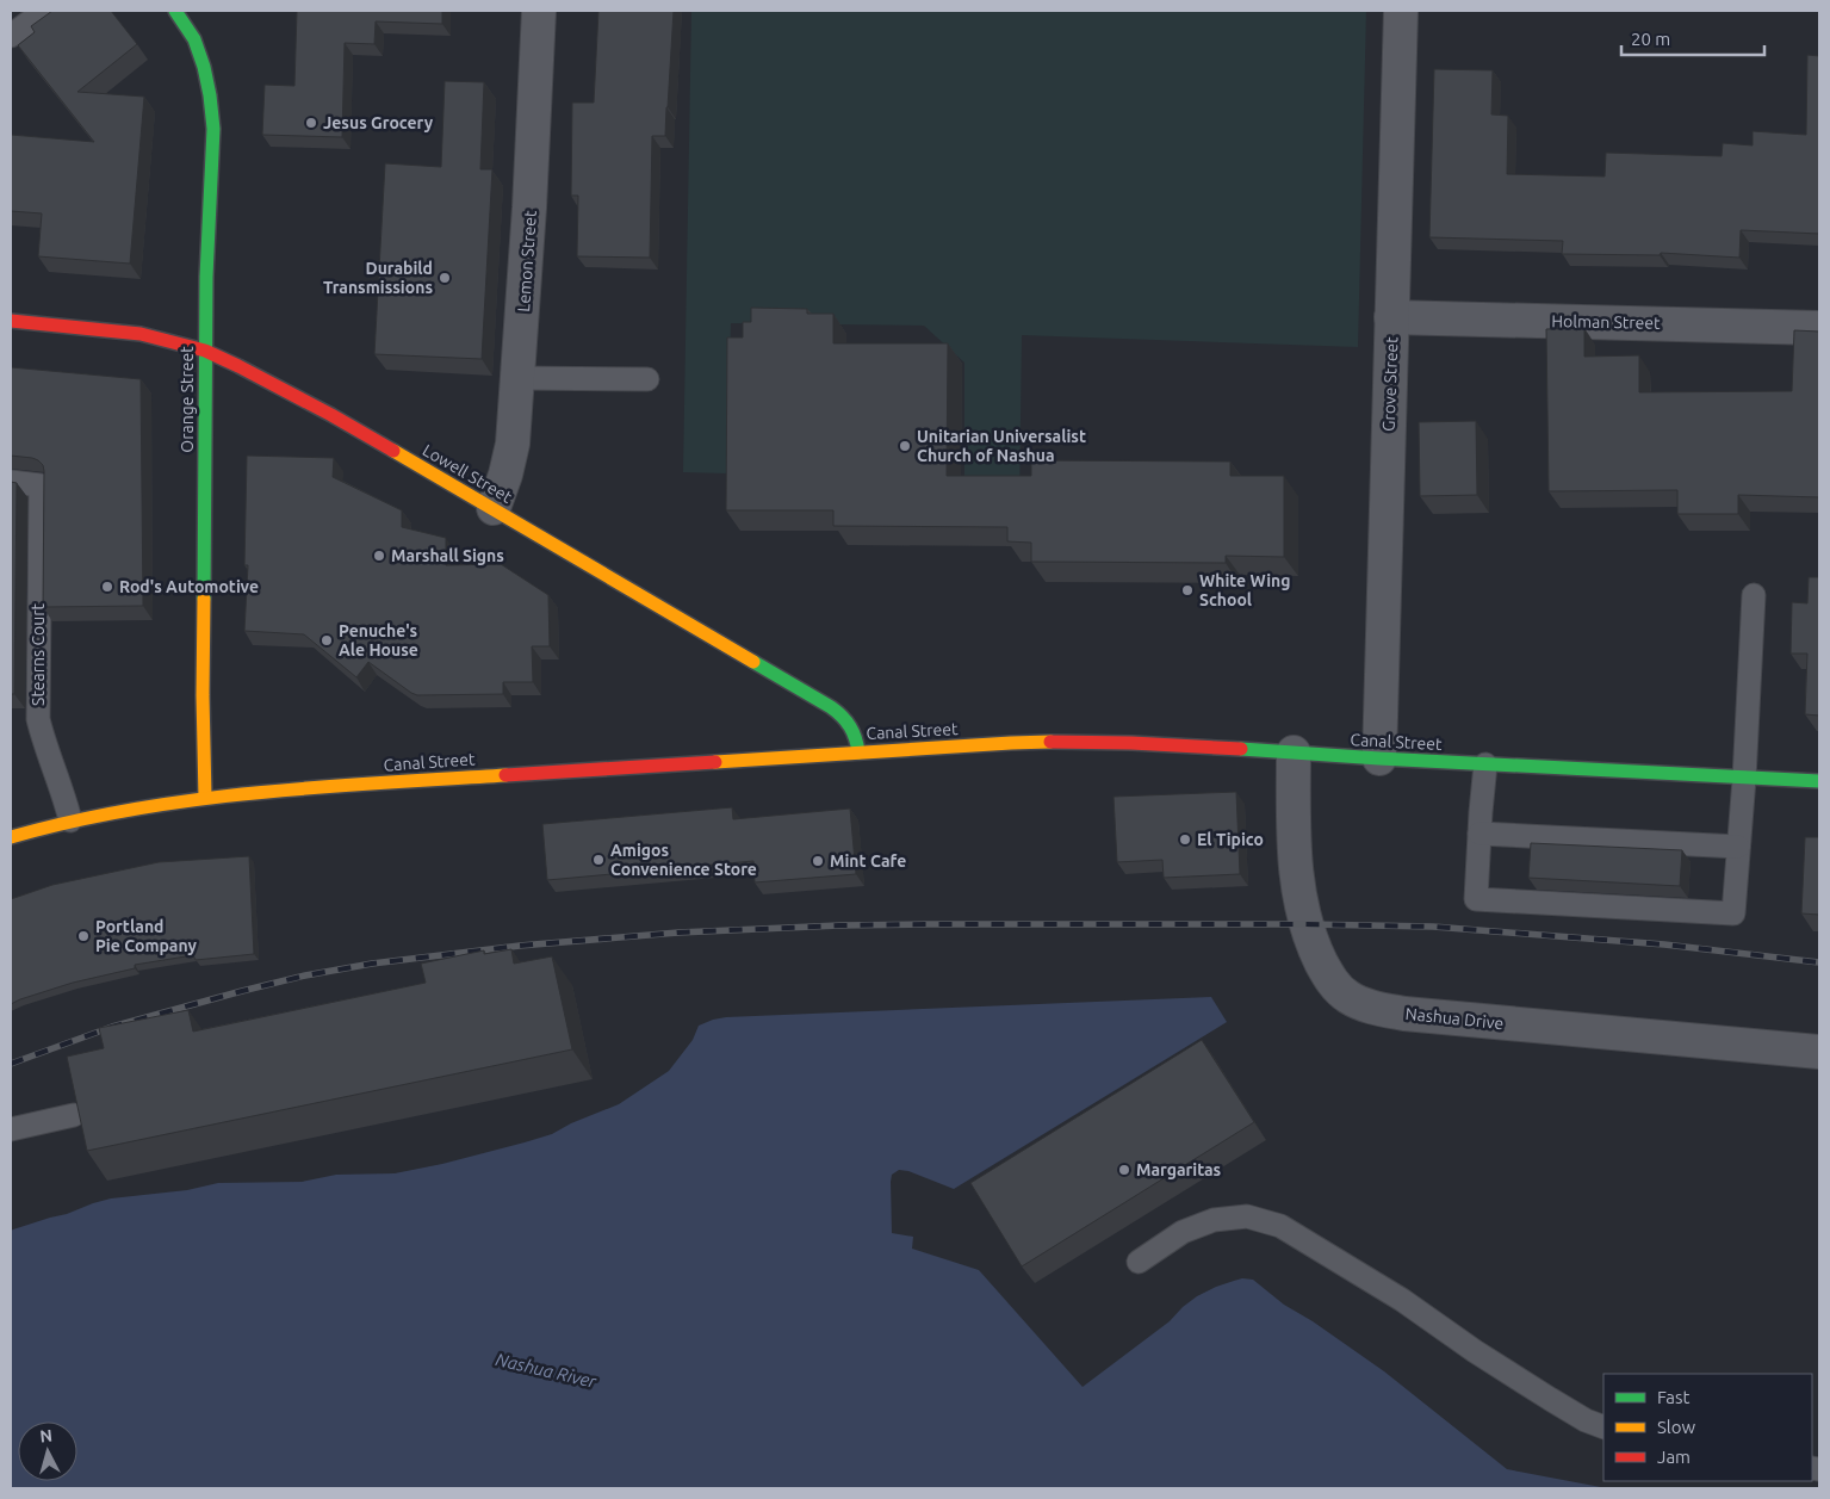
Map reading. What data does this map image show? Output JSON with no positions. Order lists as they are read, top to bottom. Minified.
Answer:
{"streets":{"street":["Lemon Street","Holman Street","Grove Street","Orange Street","Lowell Street","Canal Street","Nashua Drive"],"lane":["Stearns Court"]},"crossings":[["Lemon Street","Lowell Street"],["Holman Street","Grove Street"],["Grove Street","Canal Street"],["Orange Street","Lowell Street"],["Orange Street","Canal Street"],["Lowell Street","Canal Street"],["Stearns Court","Canal Street"],["Canal Street","Nashua Drive"]],"water":["Nashua River"],"places":["Jesus Grocery","Durabild Transmissions","Unitarian Universalist Church of Nashua","Marshall Signs","Rod's Automotive","White Wing School","Penuche's Ale House","El Tipico","Amigos Convenience Store","Mint Cafe","Portland Pie Company","Margaritas"],"legend":["Fast","Slow","Jam"],"scale_bar":"20 m","north":"top"}
